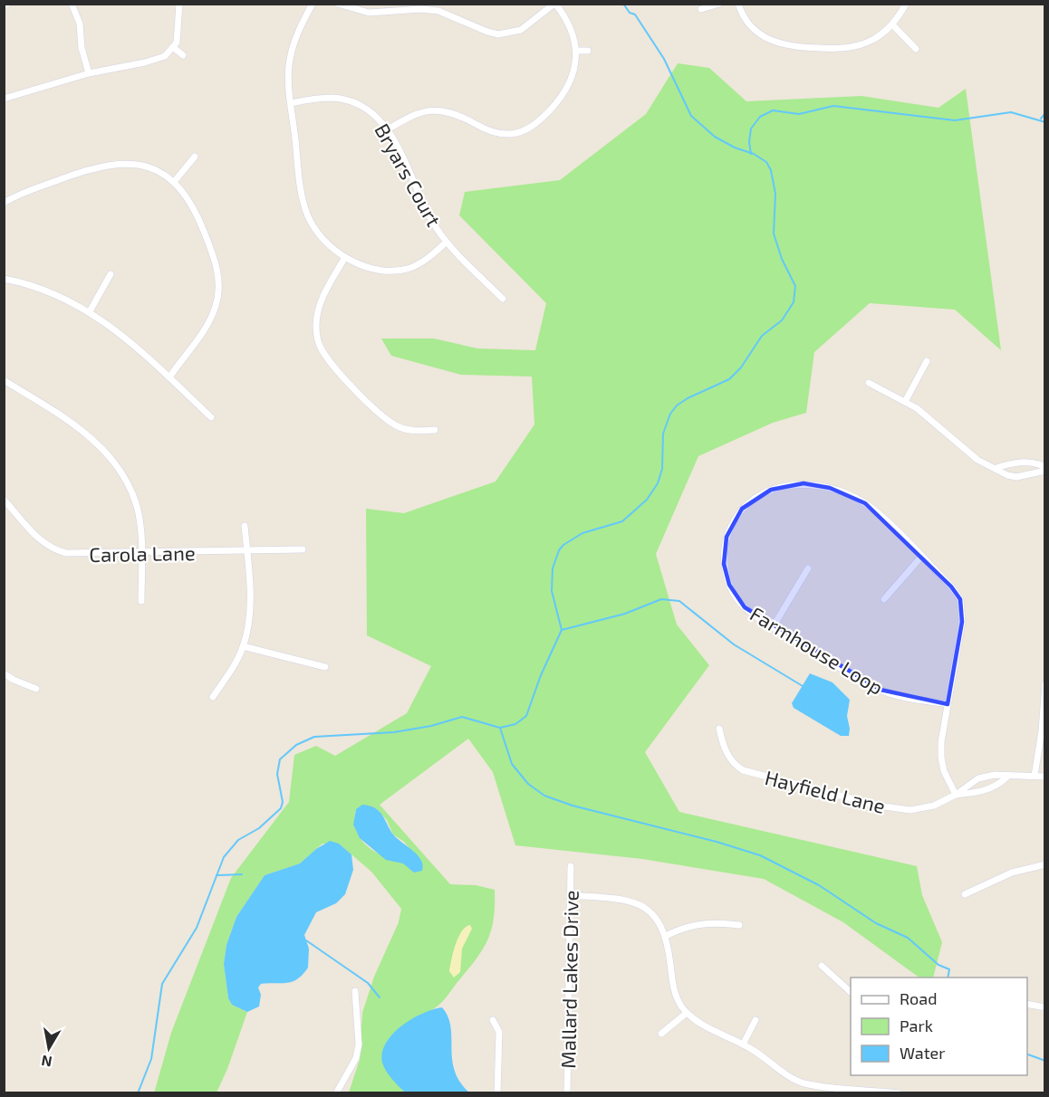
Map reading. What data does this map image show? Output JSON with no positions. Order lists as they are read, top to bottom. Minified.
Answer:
{"streets":{"street":["Bryars Court","Carola Lane","Farmhouse Loop","Hayfield Lane","Mallard Lakes Drive"]},"crossings":[["Farmhouse Loop","Hayfield Lane"]],"legend":["Road","Park","Water"],"north":"bottom"}
